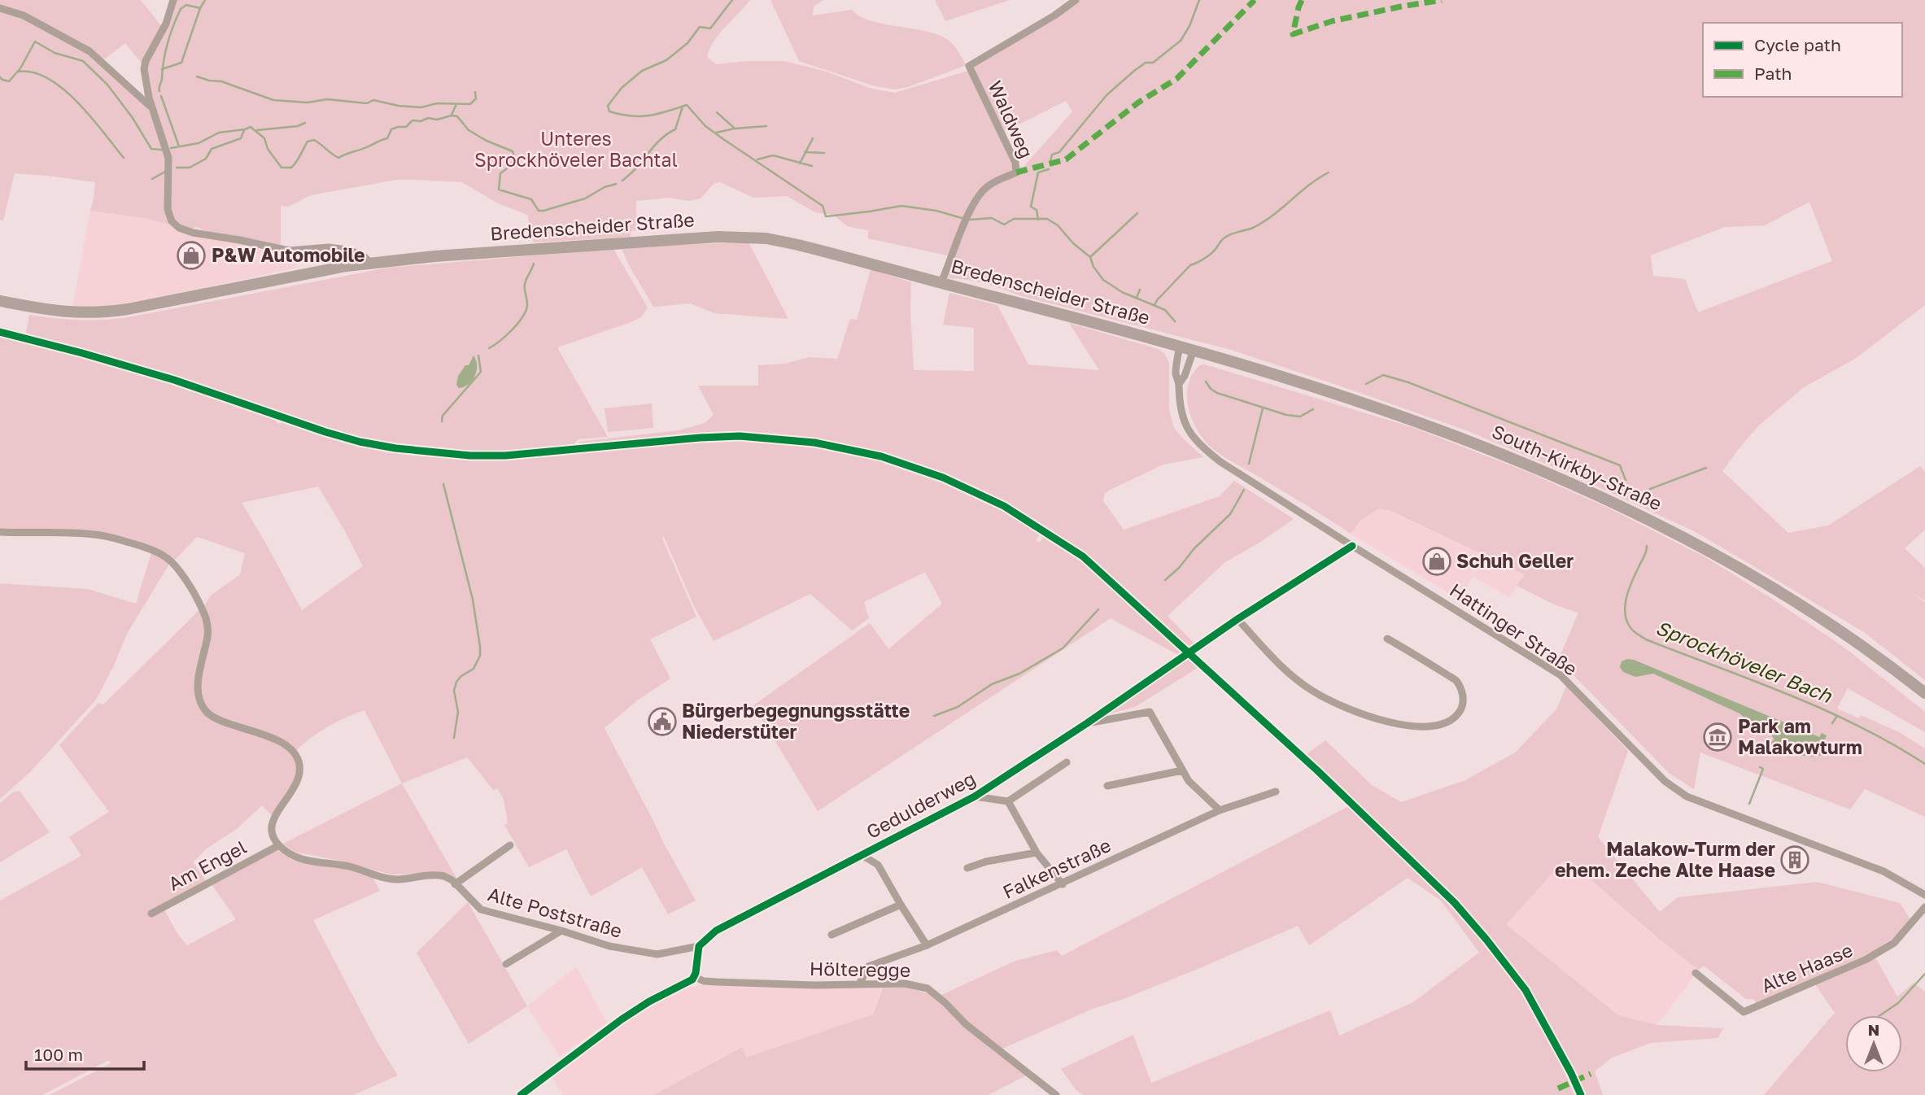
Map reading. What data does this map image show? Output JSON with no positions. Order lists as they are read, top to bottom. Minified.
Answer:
{"streets":{"main road":["Bredenscheider Straße","South-Kirkby-Straße"],"street":["Waldweg","Hattinger Straße","Gedulderweg","Am Engel","Falkenstraße","Alte Poststraße","Alte Haase","Hölteregge"]},"crossings":[["Waldweg","Bredenscheider Straße"],["Bredenscheider Straße","South-Kirkby-Straße"],["Bredenscheider Straße","Hattinger Straße"],["South-Kirkby-Straße","Hattinger Straße"],["Hattinger Straße","Gedulderweg"],["Gedulderweg","Alte Poststraße"],["Am Engel","Alte Poststraße"],["Falkenstraße","Hölteregge"]],"water":["Sprockhöveler Bach"],"parks":["Unteres Sprockhöveler Bachtal"],"places":{"shop":["P&W Automobile","Schuh Geller"],"public building":["Bürgerbegegnungsstätte Niederstüter"],"museum":["Park am Malakowturm"],"building":["Malakow-Turm der ehem. Zeche Alte Haase"]},"legend":["Cycle path","Path"],"scale_bar":"100 m","north":"top"}
